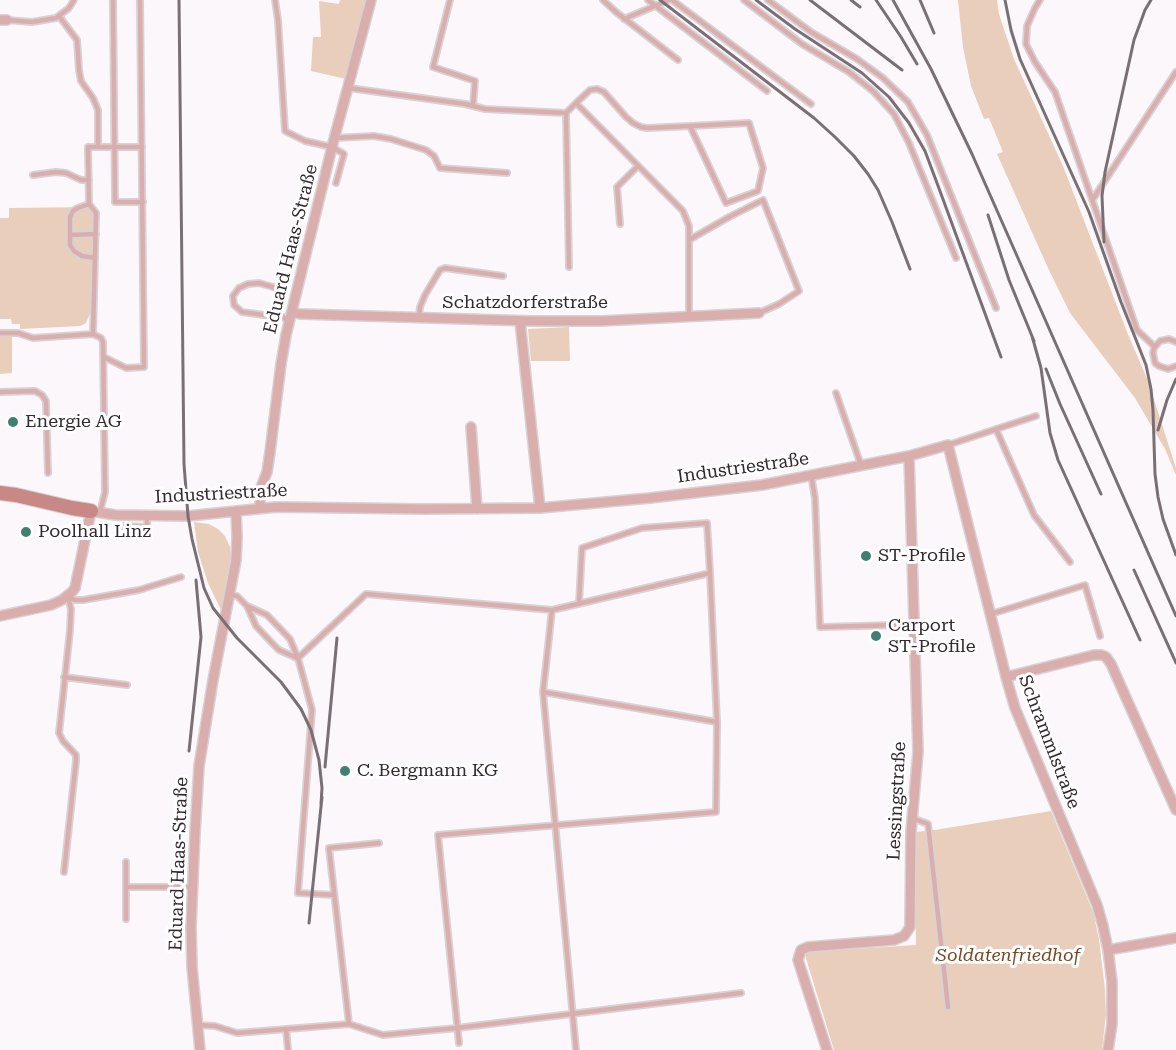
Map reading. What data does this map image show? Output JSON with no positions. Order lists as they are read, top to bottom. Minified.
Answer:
{"streets":{"street":["Eduard Haas-Straße","Schatzdorferstraße","Industriestraße","Schrammlstraße","Lessingstraße"]},"crossings":[["Eduard Haas-Straße","Schatzdorferstraße"],["Eduard Haas-Straße","Industriestraße"],["Industriestraße","Schrammlstraße"],["Industriestraße","Lessingstraße"]],"parks":["Soldatenfriedhof"],"places":["Energie AG","Poolhall Linz","ST-Profile","Carport ST-Profile","C. Bergmann KG"]}
